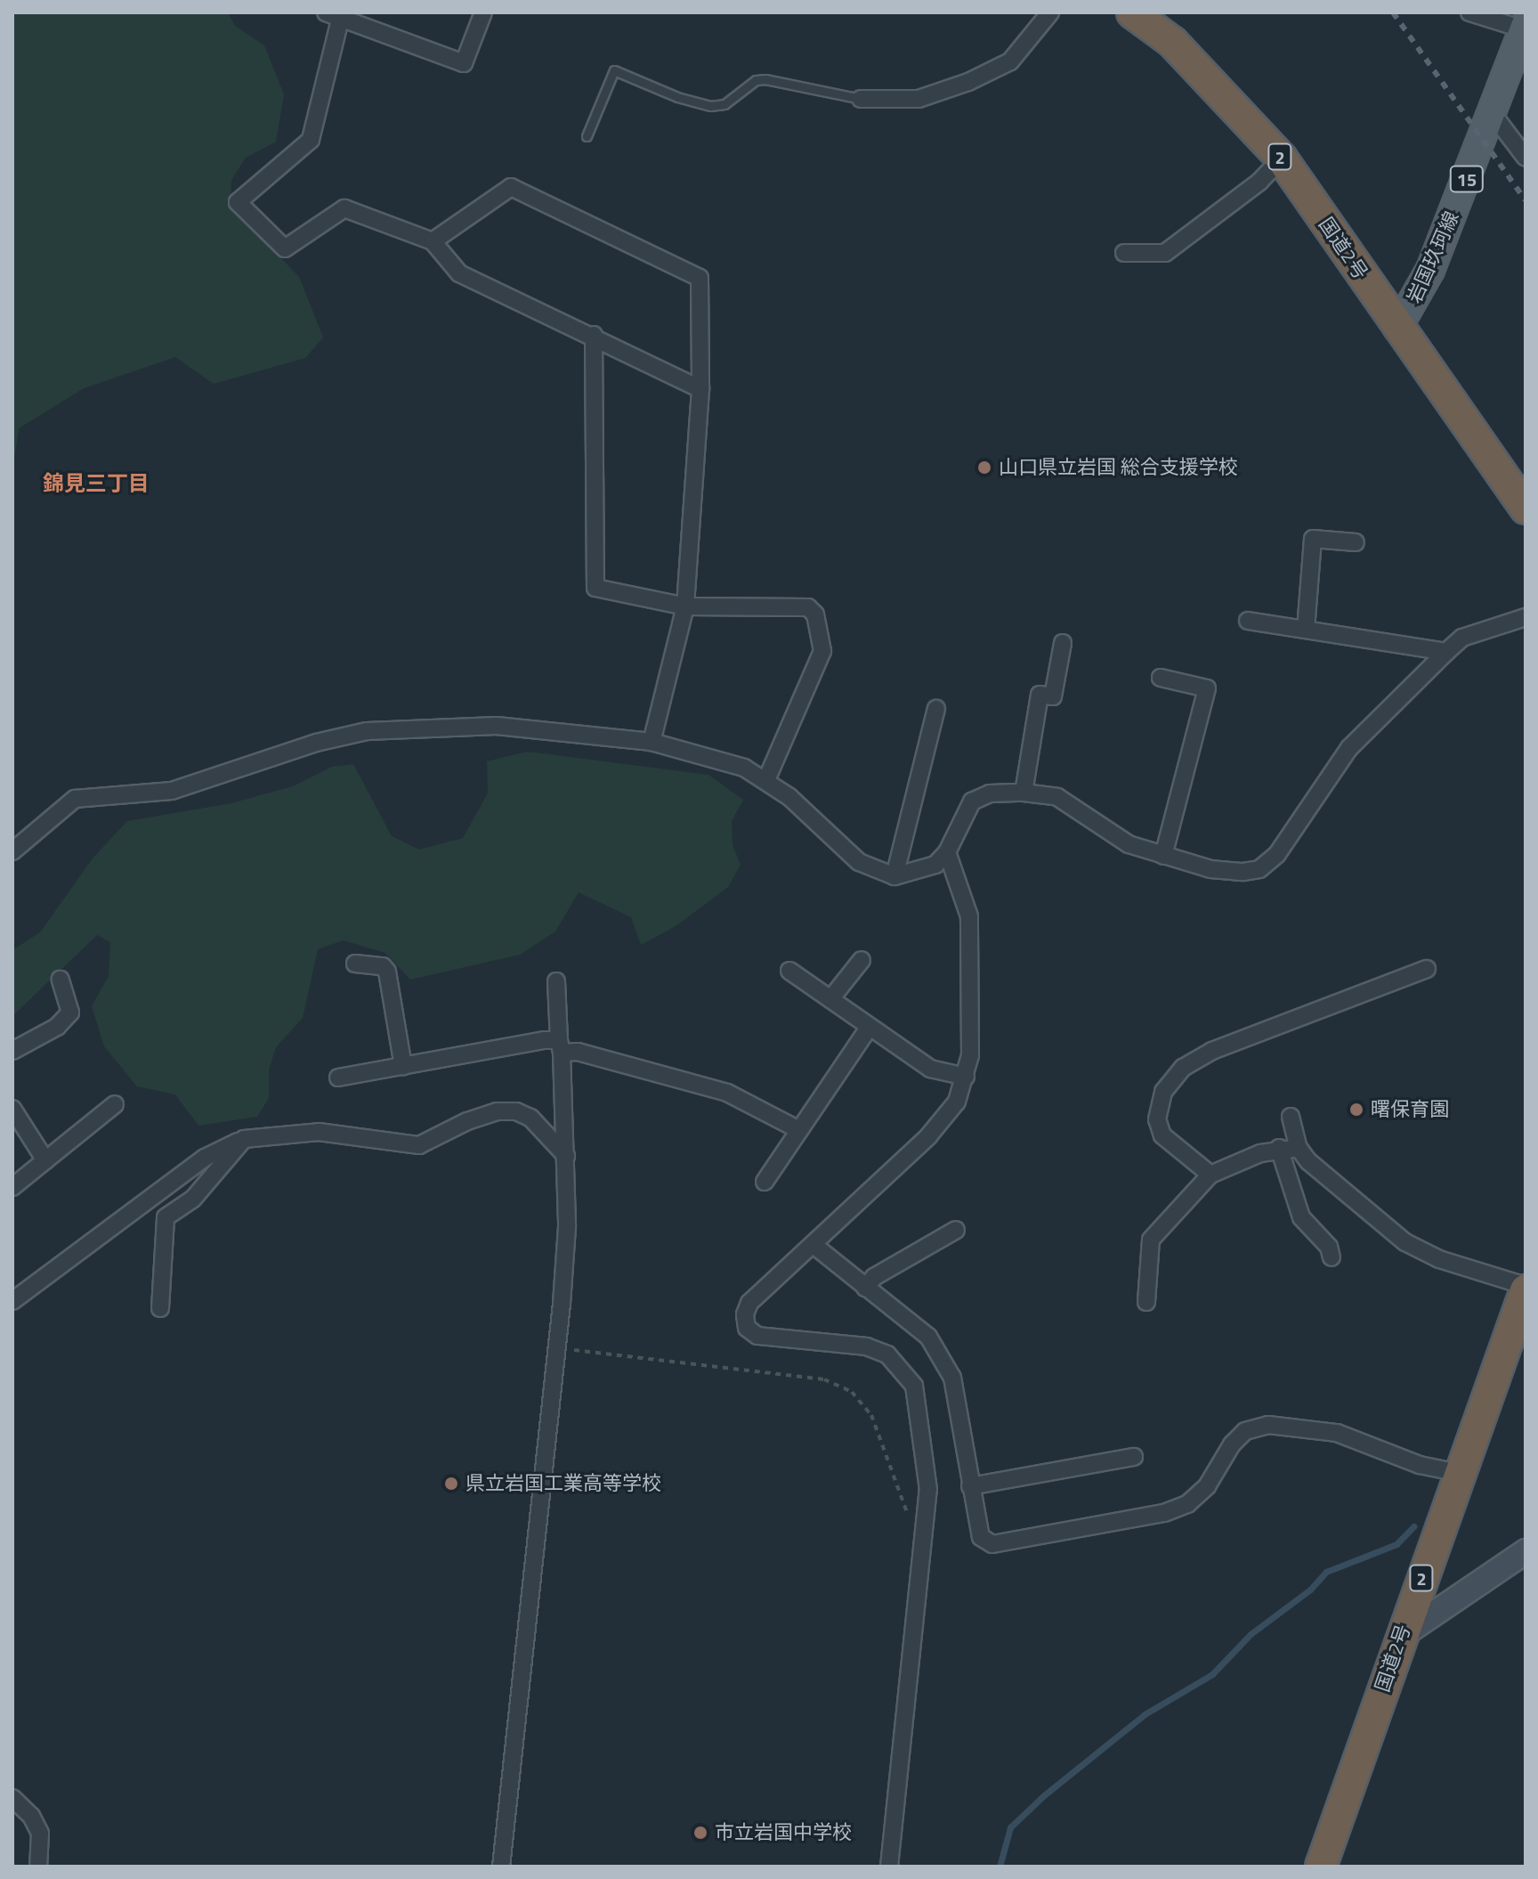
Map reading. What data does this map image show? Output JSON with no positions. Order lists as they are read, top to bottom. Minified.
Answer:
{"streets":{"highway":["2","国道2号"],"main road":["15","岩国玖珂線"]},"crossings":[["国道2号","岩国玖珂線"]],"districts":["錦見三丁目"],"places":["山口県立岩国 総合支援学校","曙保育園","県立岩国工業高等学校","市立岩国中学校"]}
